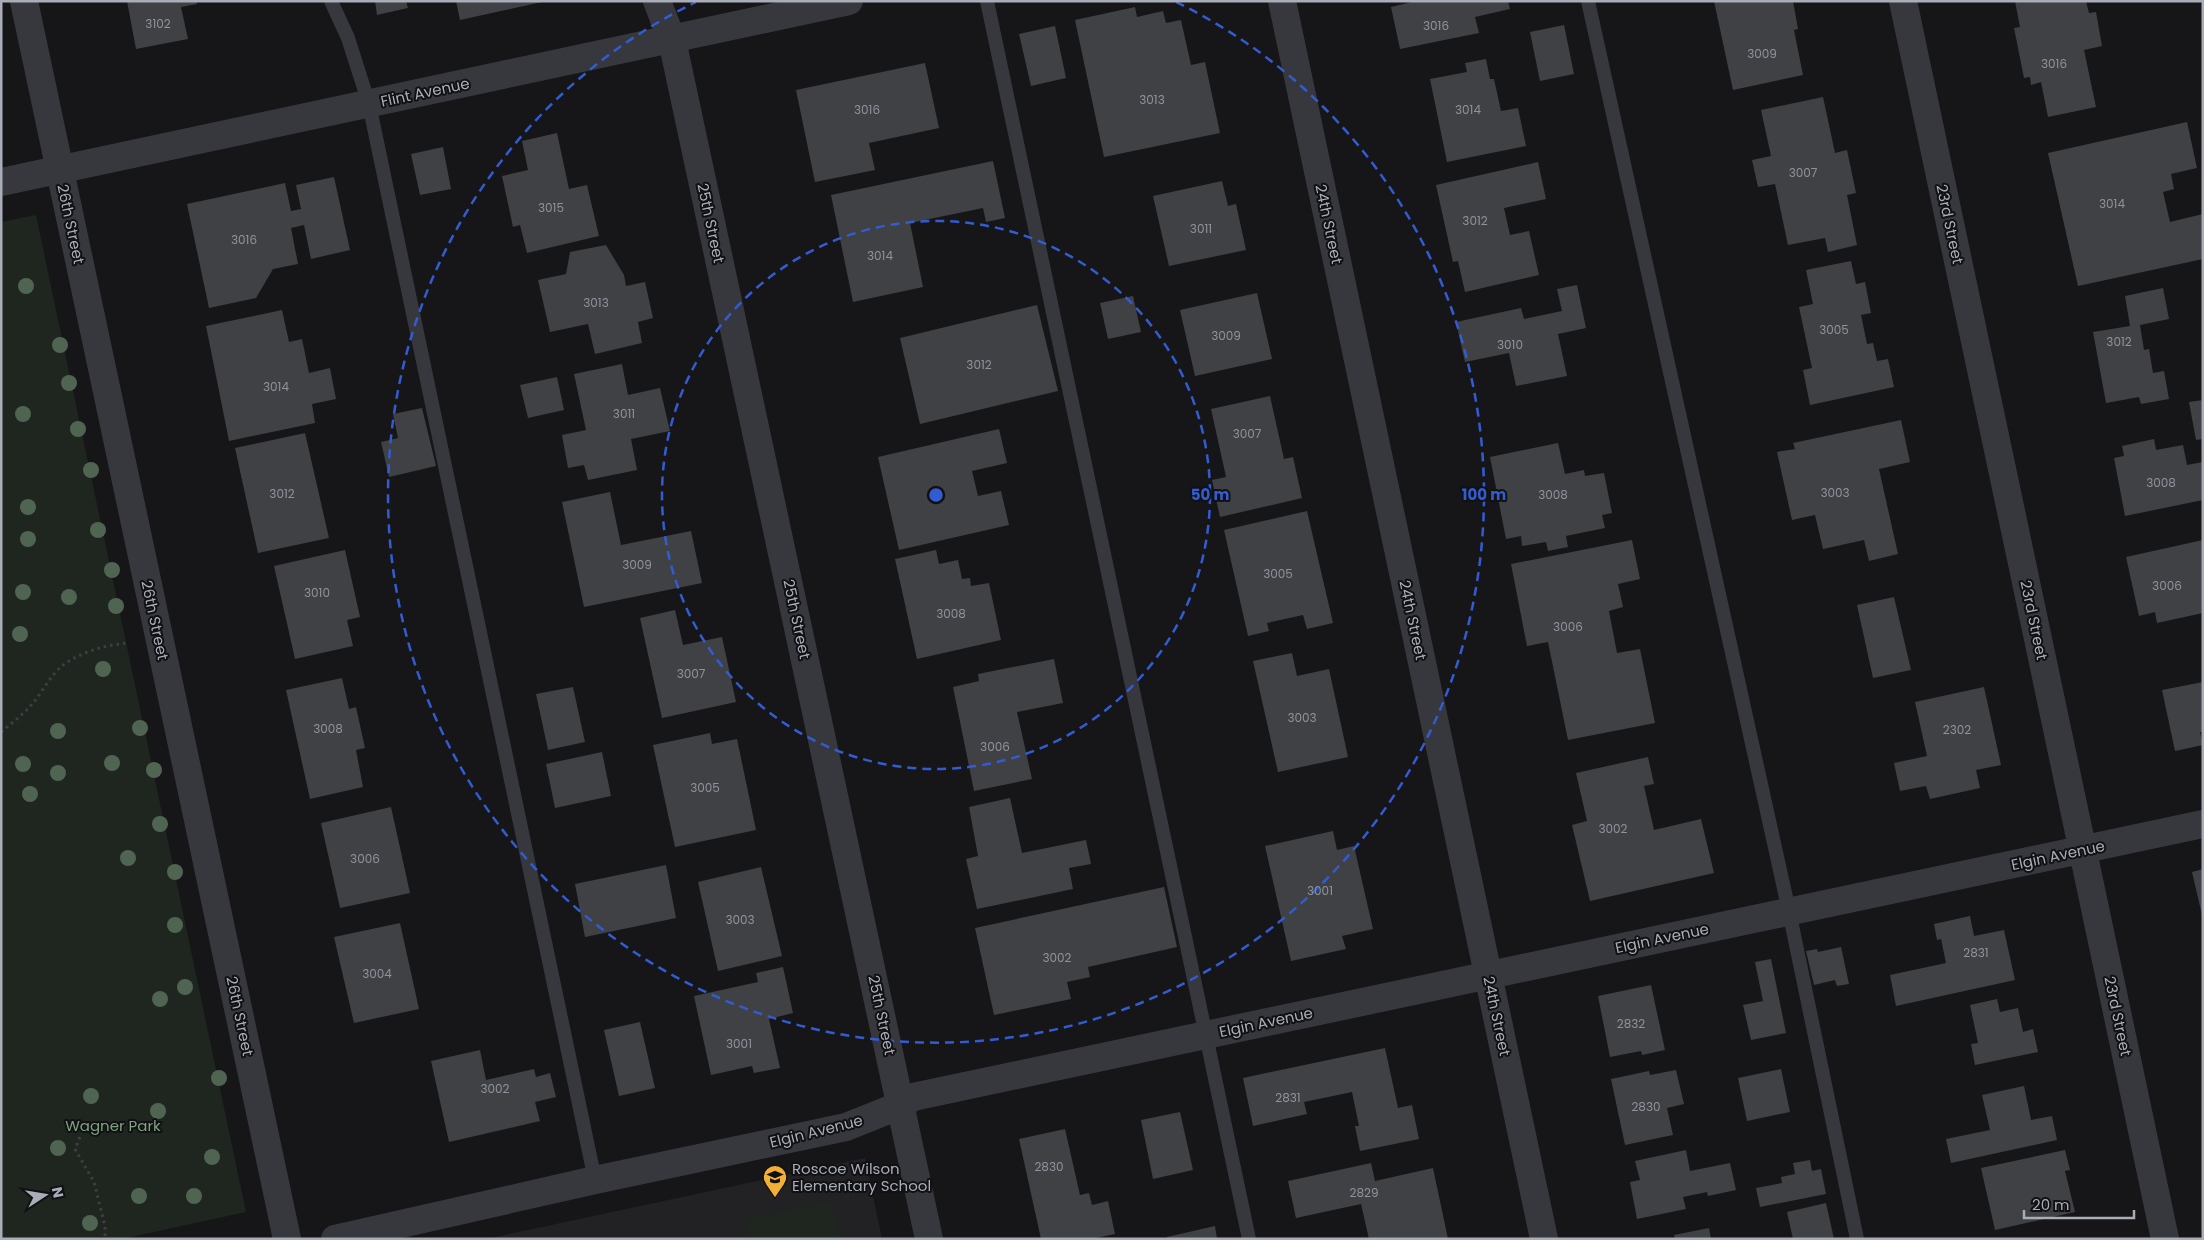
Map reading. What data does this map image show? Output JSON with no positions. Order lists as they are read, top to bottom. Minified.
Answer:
{"streets":{"street":["Flint Avenue","25th Street","26th Street","24th Street","23rd Street","Elgin Avenue"]},"crossings":[["Flint Avenue","25th Street"],["Flint Avenue","26th Street"],["25th Street","Elgin Avenue"],["24th Street","Elgin Avenue"],["23rd Street","Elgin Avenue"]],"parks":["Wagner Park"],"places":{"school or university":["Roscoe Wilson Elementary School"]},"house_numbers":["3102","3016","3009","3016","3013","3016","3014","3007","3014","3015","3012","3011","3016","3014","3013","3005","3009","3012","3010","3012","3014","3011","3007","3008","3003","3012","3008","3009","3005","3006","3010","3008","3006","3007","3003","3008","2302","3006","3005","3002","3006","3001","3003","2831","3002","3004","2832","3001","3002","2831","2830","2830","2829"],"scale_bar":"20 m","north":"right","rings":["50 m","100 m"]}
